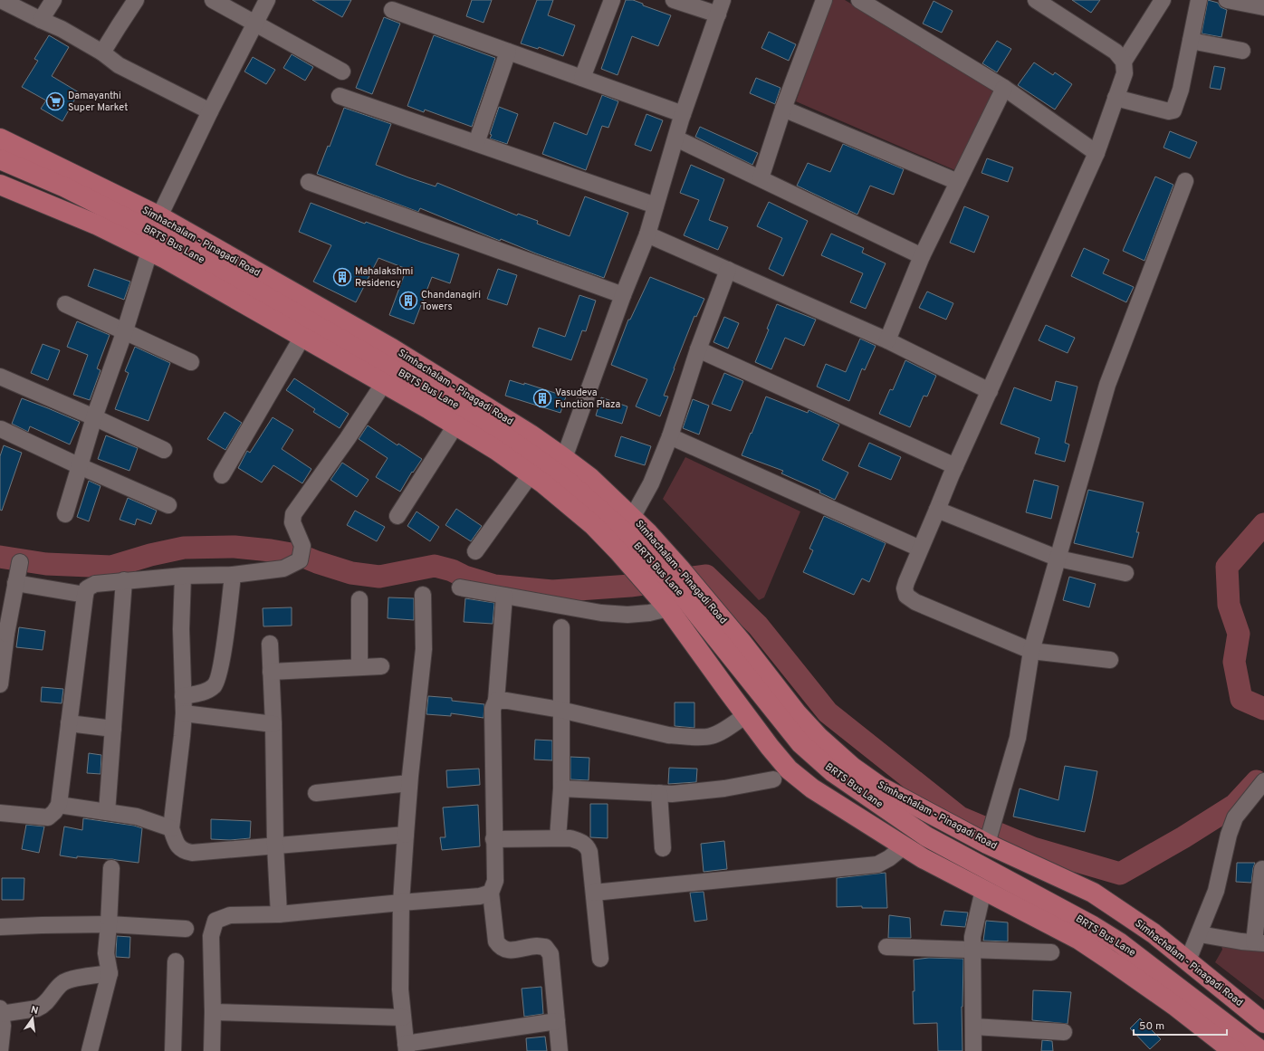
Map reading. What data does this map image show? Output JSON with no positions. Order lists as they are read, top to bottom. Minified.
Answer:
{"streets":{"main road":["Simhachalam - Pinagadi Road","BRTS Bus Lane"]},"places":{"supermarket":["Damayanthi Super Market"],"building":["Mahalakshmi Residency","Chandanagiri Towers","Vasudeva Function Plaza"]},"scale_bar":"50 m","north":"top"}
